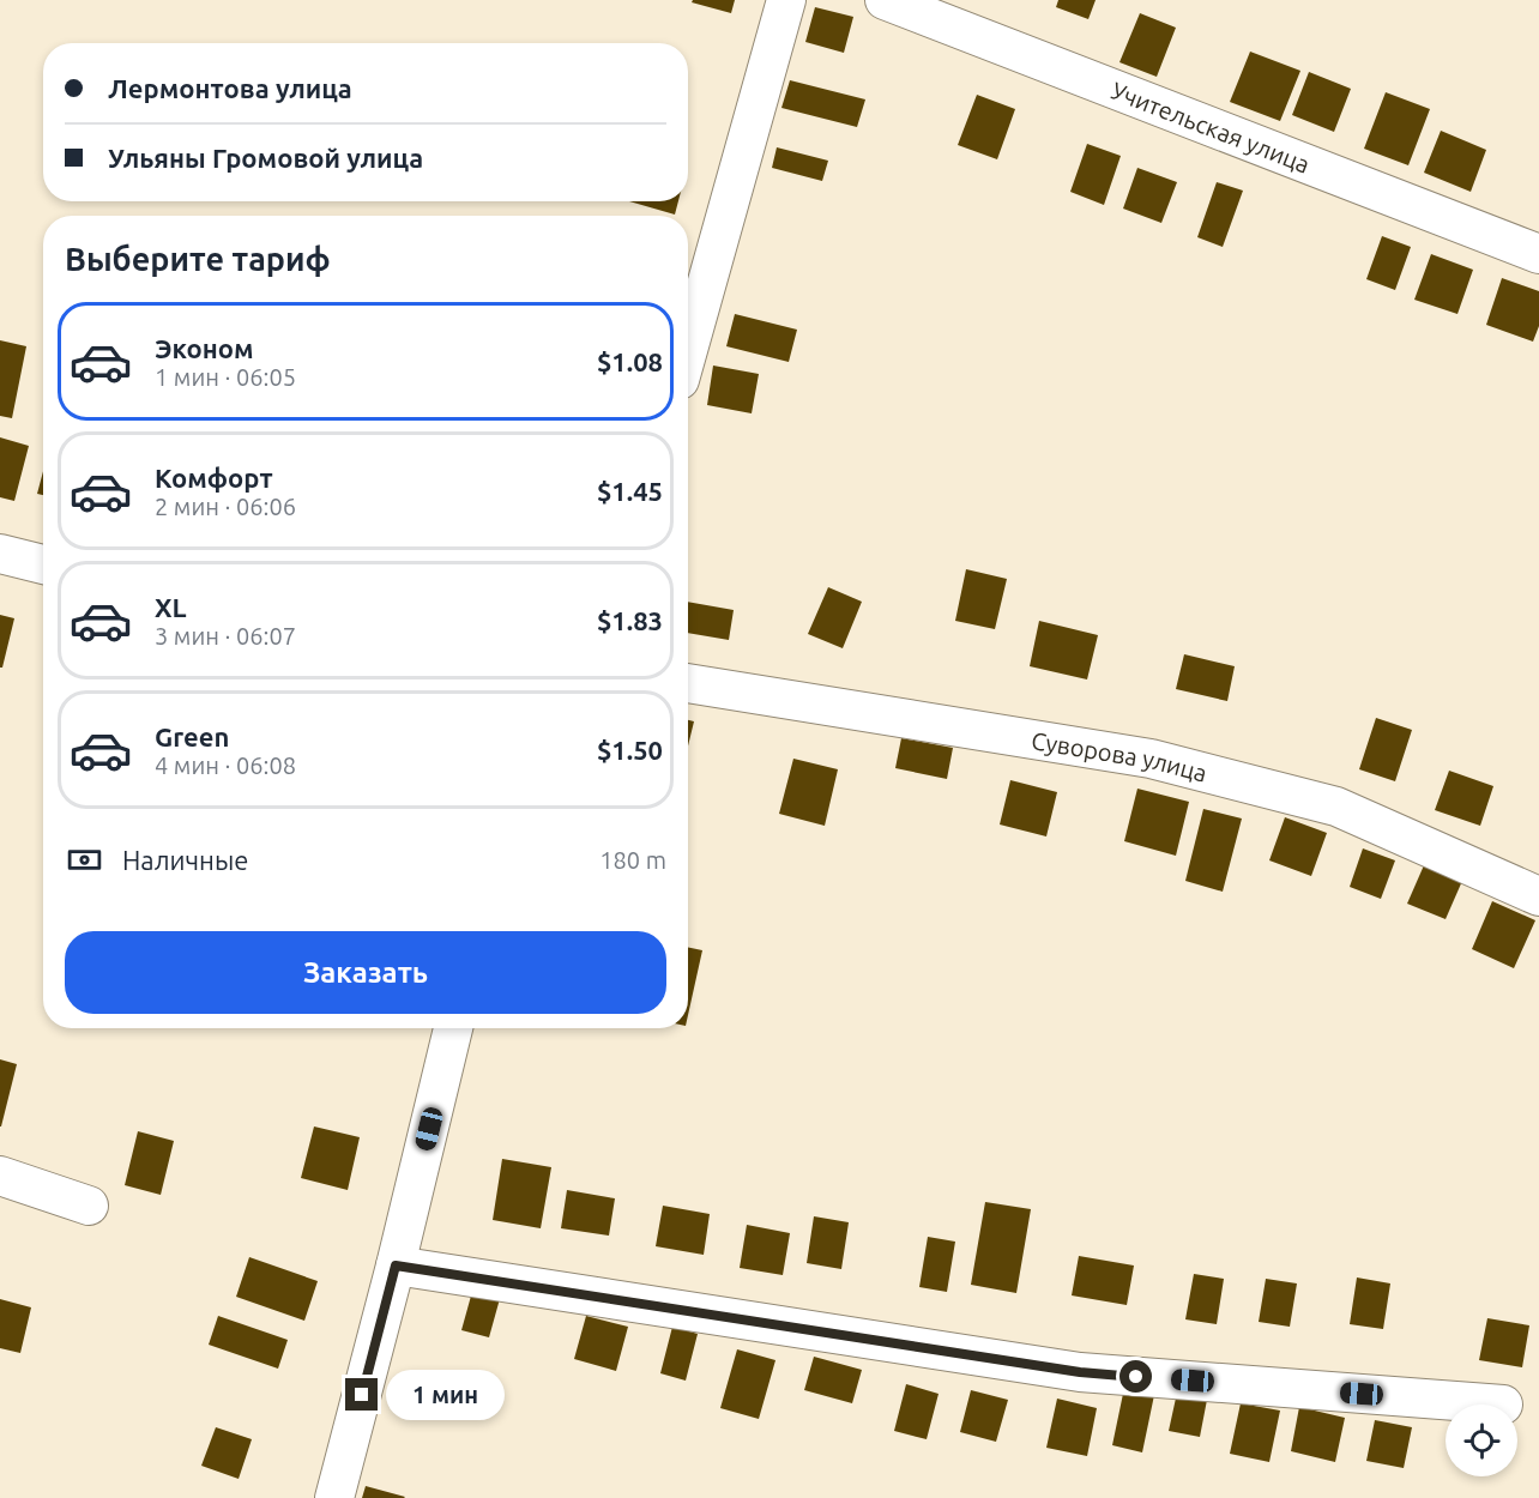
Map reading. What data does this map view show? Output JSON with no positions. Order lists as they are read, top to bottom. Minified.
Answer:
{"streets":{"street":["Учительская улица","Суворова улица"]},"page":{"banner":["Лермонтова улица","Ульяны Громовой улица"],"heading":"Выберите тариф","list":[{"name":"Эконом","note":"1 мин · 06:05","value":"$1.08"},{"name":"Комфорт","note":"2 мин · 06:06","value":"$1.45"},{"name":"XL","note":"3 мин · 06:07","value":"$1.83"},{"name":"Green","note":"4 мин · 06:08","value":"$1.50"}],"pay":["Наличные","180 m"],"buttons":"Заказать","bubble":"1 мин"}}
